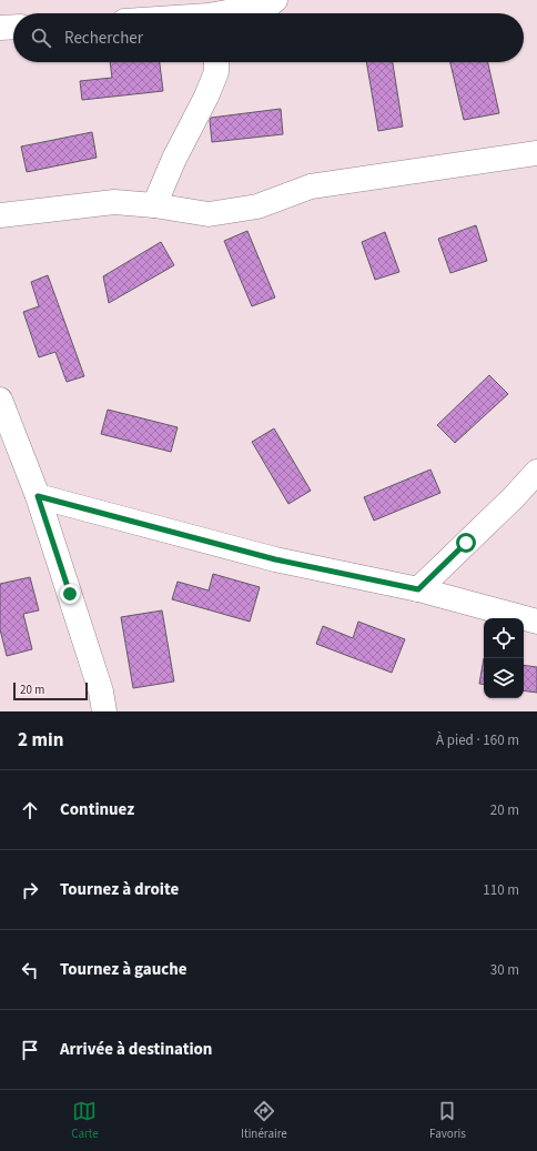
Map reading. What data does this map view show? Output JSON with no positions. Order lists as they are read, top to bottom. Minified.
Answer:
{"scale_bar":"20 m","page":{"search":"Rechercher","scale":"20 m","heading":["2 min","À pied · 160 m"],"list":[["Continuez","20 m"],["Tournez à droite","110 m"],["Tournez à gauche","30 m"],"Arrivée à destination"],"nav":["Carte","Itinéraire","Favoris"]}}
